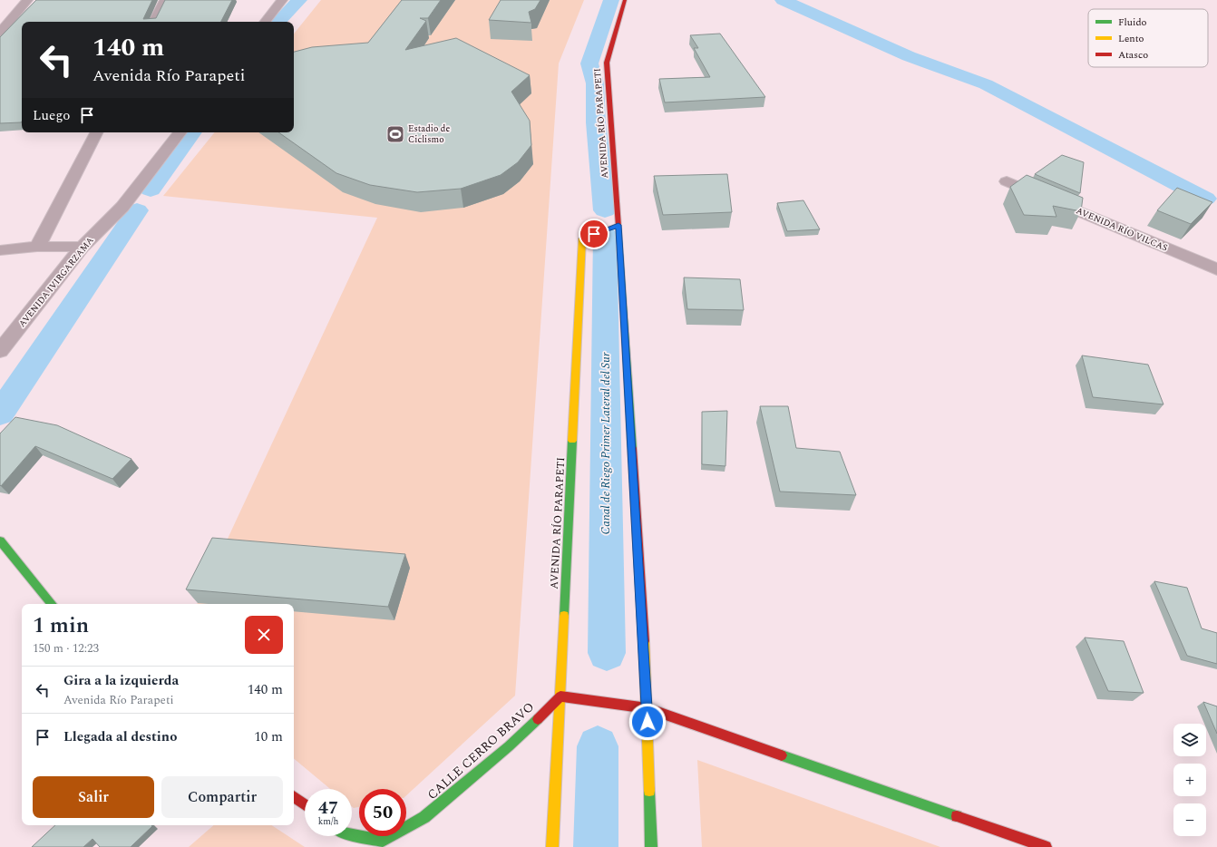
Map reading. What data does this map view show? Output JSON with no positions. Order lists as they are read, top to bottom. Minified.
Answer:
{"streets":{"street":["AVENIDA RÍO PARAPETI","AVENIDA RÍO VILCAS","AVENIDA IVIRGARZAMA","CALLE CERRO BRAVO"]},"crossings":[["AVENIDA RÍO PARAPETI","CALLE CERRO BRAVO"]],"water":["Canal de Riego Primer Lateral del Sur"],"places":{"sports":["Estadio de Ciclismo"]},"legend":["Fluido","Lento","Atasco"],"page":{"turn":["140 m","Avenida Río Parapeti"],"then":"Luego","heading":["1 min","150 m · 12:23"],"list":[{"name":"Gira a la izquierda","note":"Avenida Río Parapeti","value":"140 m"},{"name":"Llegada al destino","value":"10 m"}],"map_buttons":["+","−"],"buttons":["Salir","Compartir"],"speed":"47 km/h","limit":"50"}}
